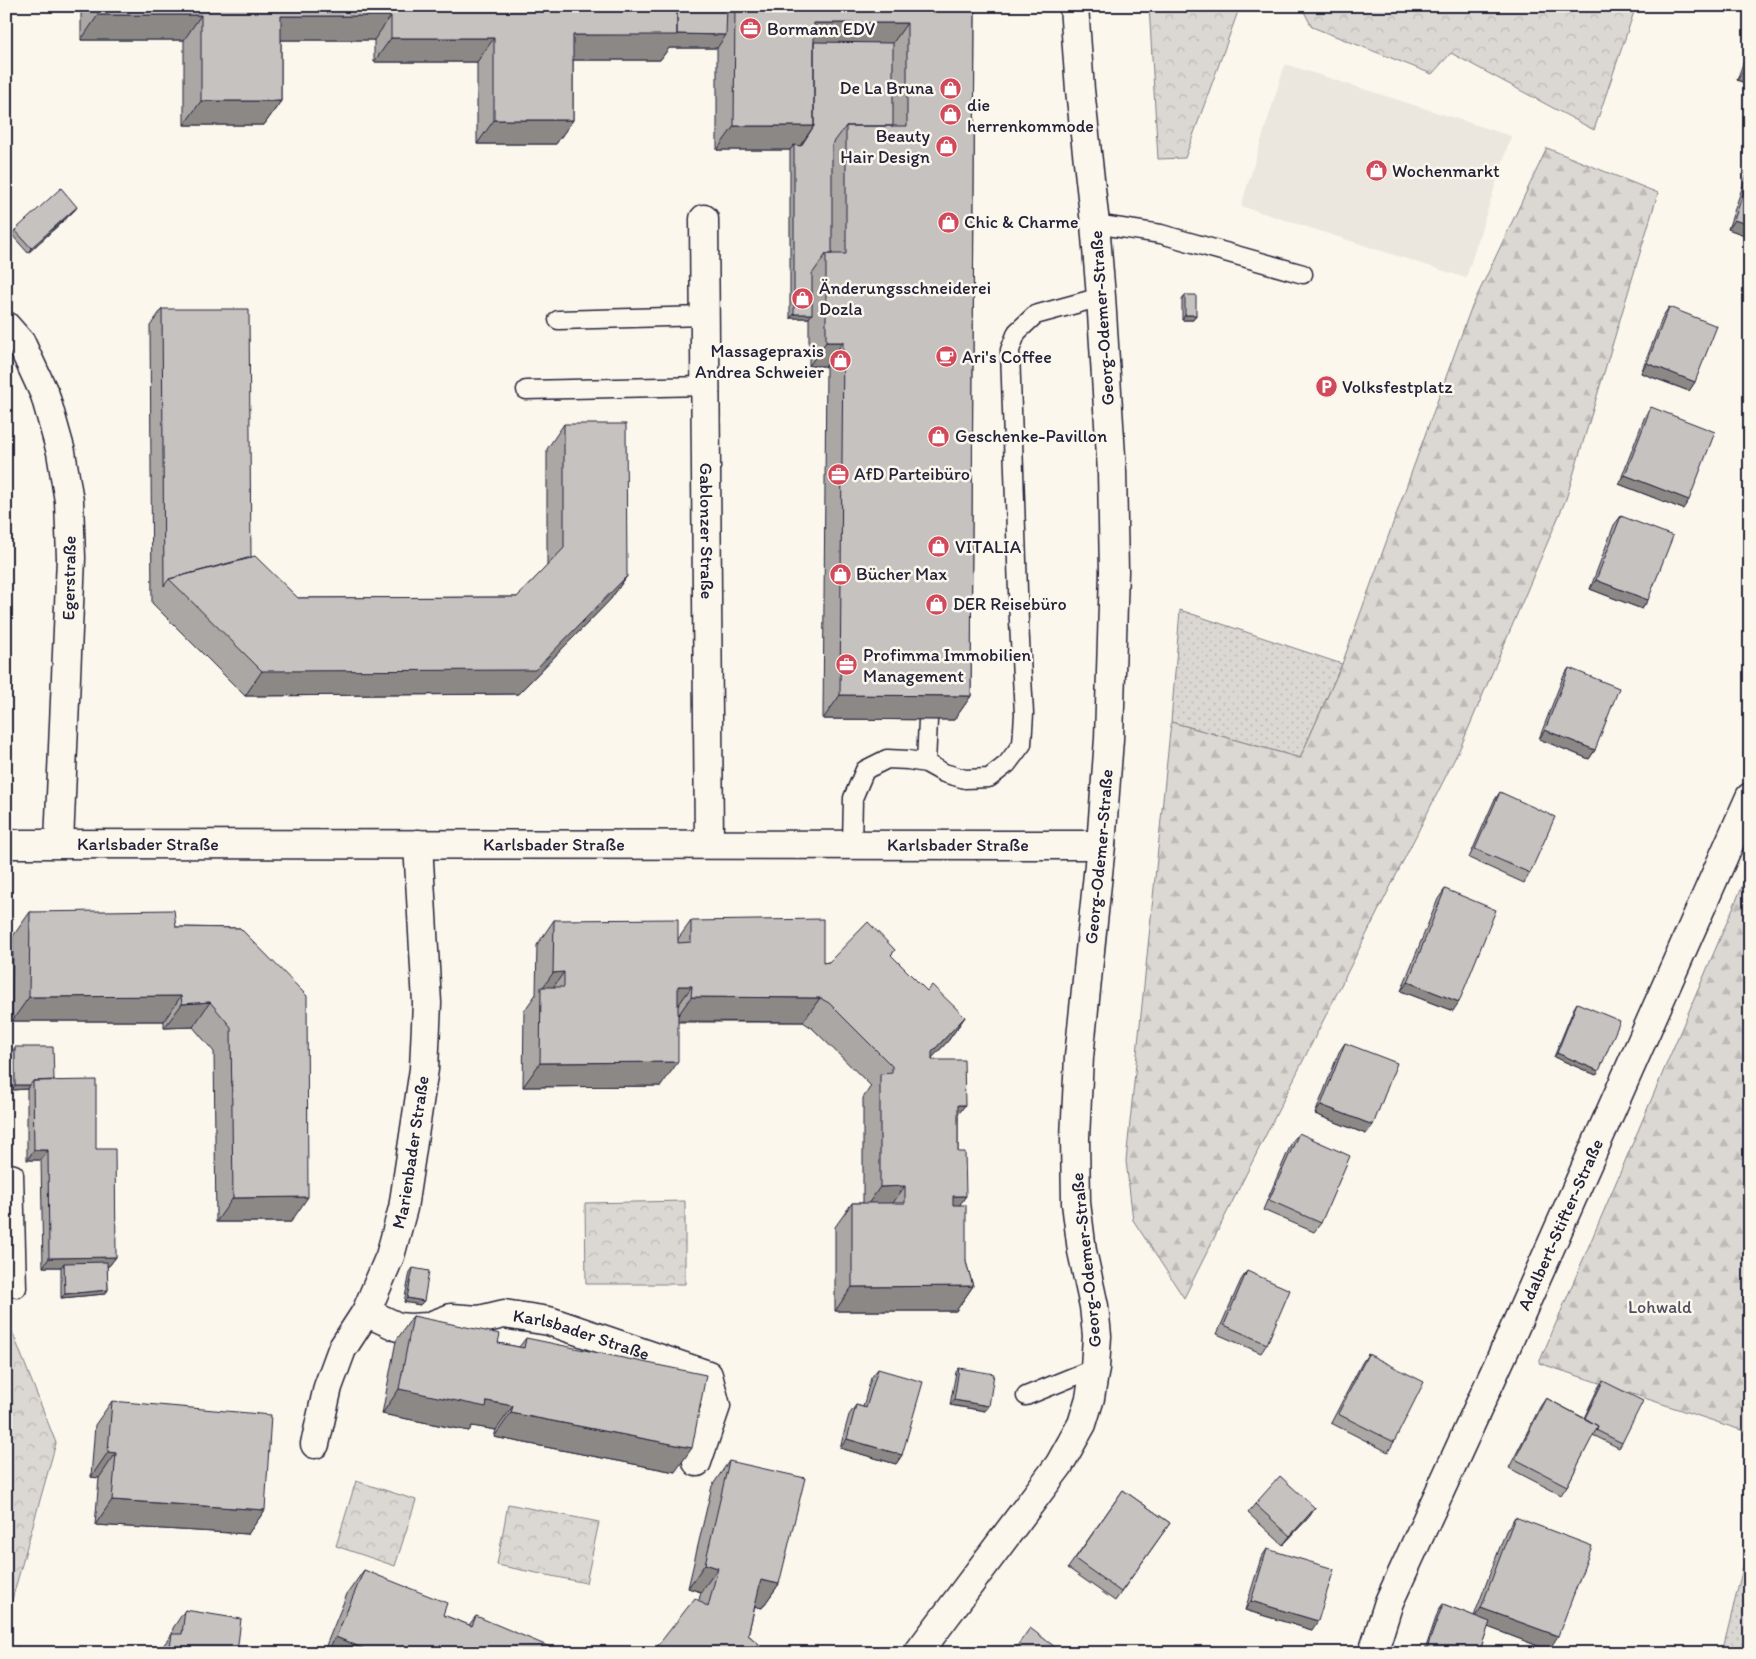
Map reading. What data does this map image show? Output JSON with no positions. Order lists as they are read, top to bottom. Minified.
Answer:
{"streets":{"street":["Georg-Odemer-Straße","Gablonzer Straße","Egerstraße","Karlsbader Straße","Marienbader Straße","Adalbert-Stifter-Straße"]},"crossings":[["Georg-Odemer-Straße","Karlsbader Straße"],["Gablonzer Straße","Karlsbader Straße"],["Egerstraße","Karlsbader Straße"],["Karlsbader Straße","Marienbader Straße"]],"parks":["Lohwald"],"places":{"office":["Bormann EDV","AfD Parteibüro","Profimma Immobilien Management"],"shop":["De La Bruna","die herrenkommode","Beauty Hair Design","Wochenmarkt","Chic & Charme","Änderungsschneiderei Dozla","Massagepraxis Andrea Schweier","Geschenke-Pavillon","VITALIA","Bücher Max","DER Reisebüro"],"cafe":["Ari's Coffee"],"parking":["Volksfestplatz"]}}
